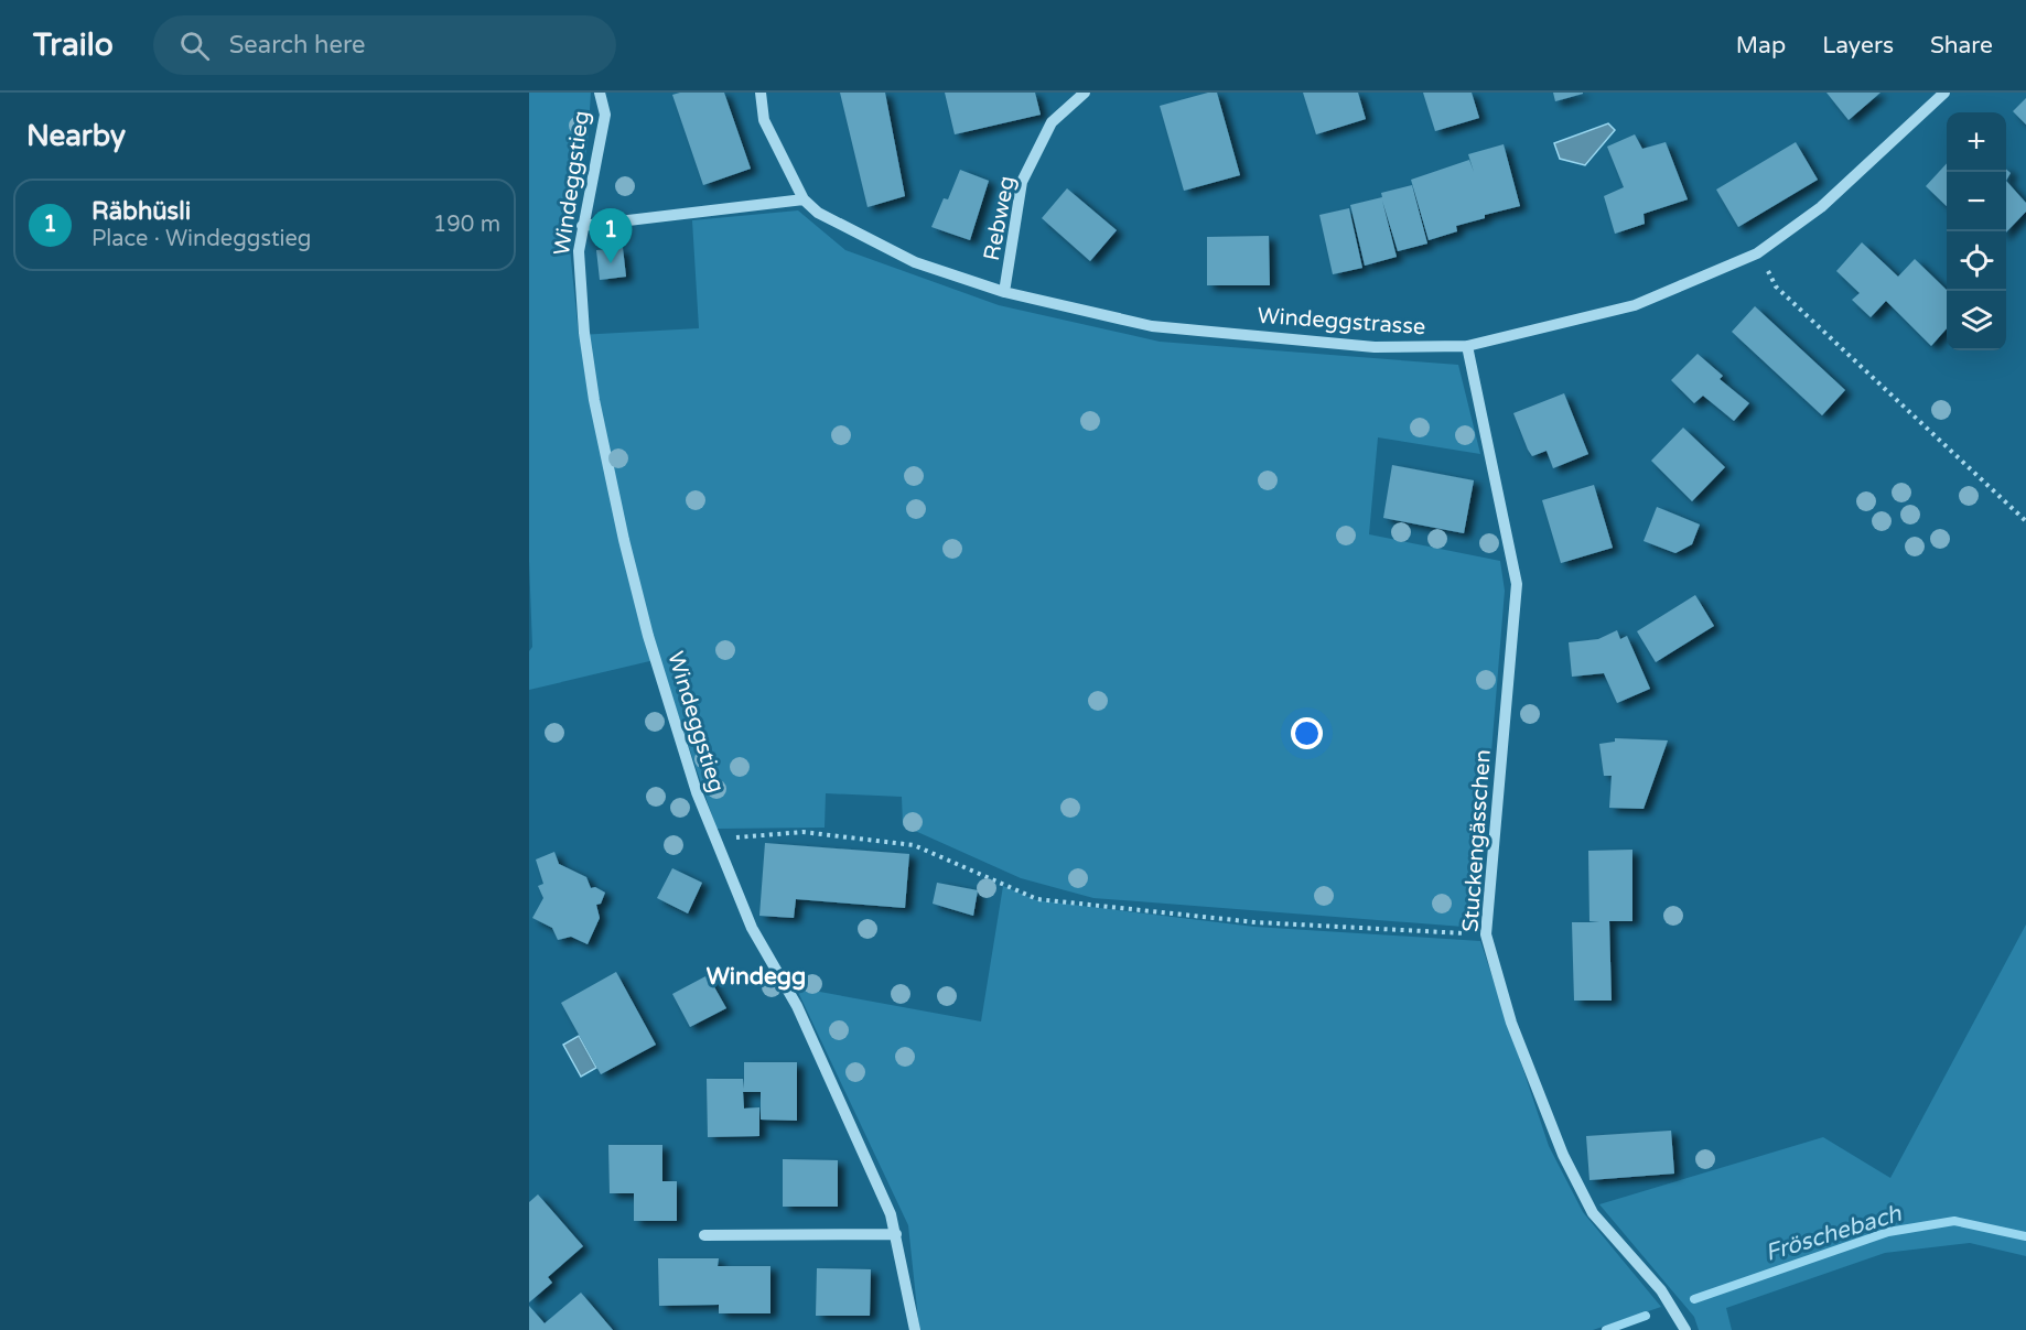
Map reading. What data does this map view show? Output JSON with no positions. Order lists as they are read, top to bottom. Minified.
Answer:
{"streets":{"street":["Windeggstieg","Rebweg","Windeggstrasse","Stuckengässchen"]},"crossings":[["Rebweg","Windeggstrasse"],["Windeggstrasse","Stuckengässchen"]],"districts":["Windegg"],"water":["Fröschebach"],"page":{"header":"Trailo","search":"Search here","nav":["Map","Layers","Share"],"heading":"Nearby","map_buttons":["+","−"],"list":[{"mark":"1","name":"Räbhüsli","note":"Place · Windeggstieg","value":"190 m"}],"pins":"1"}}
